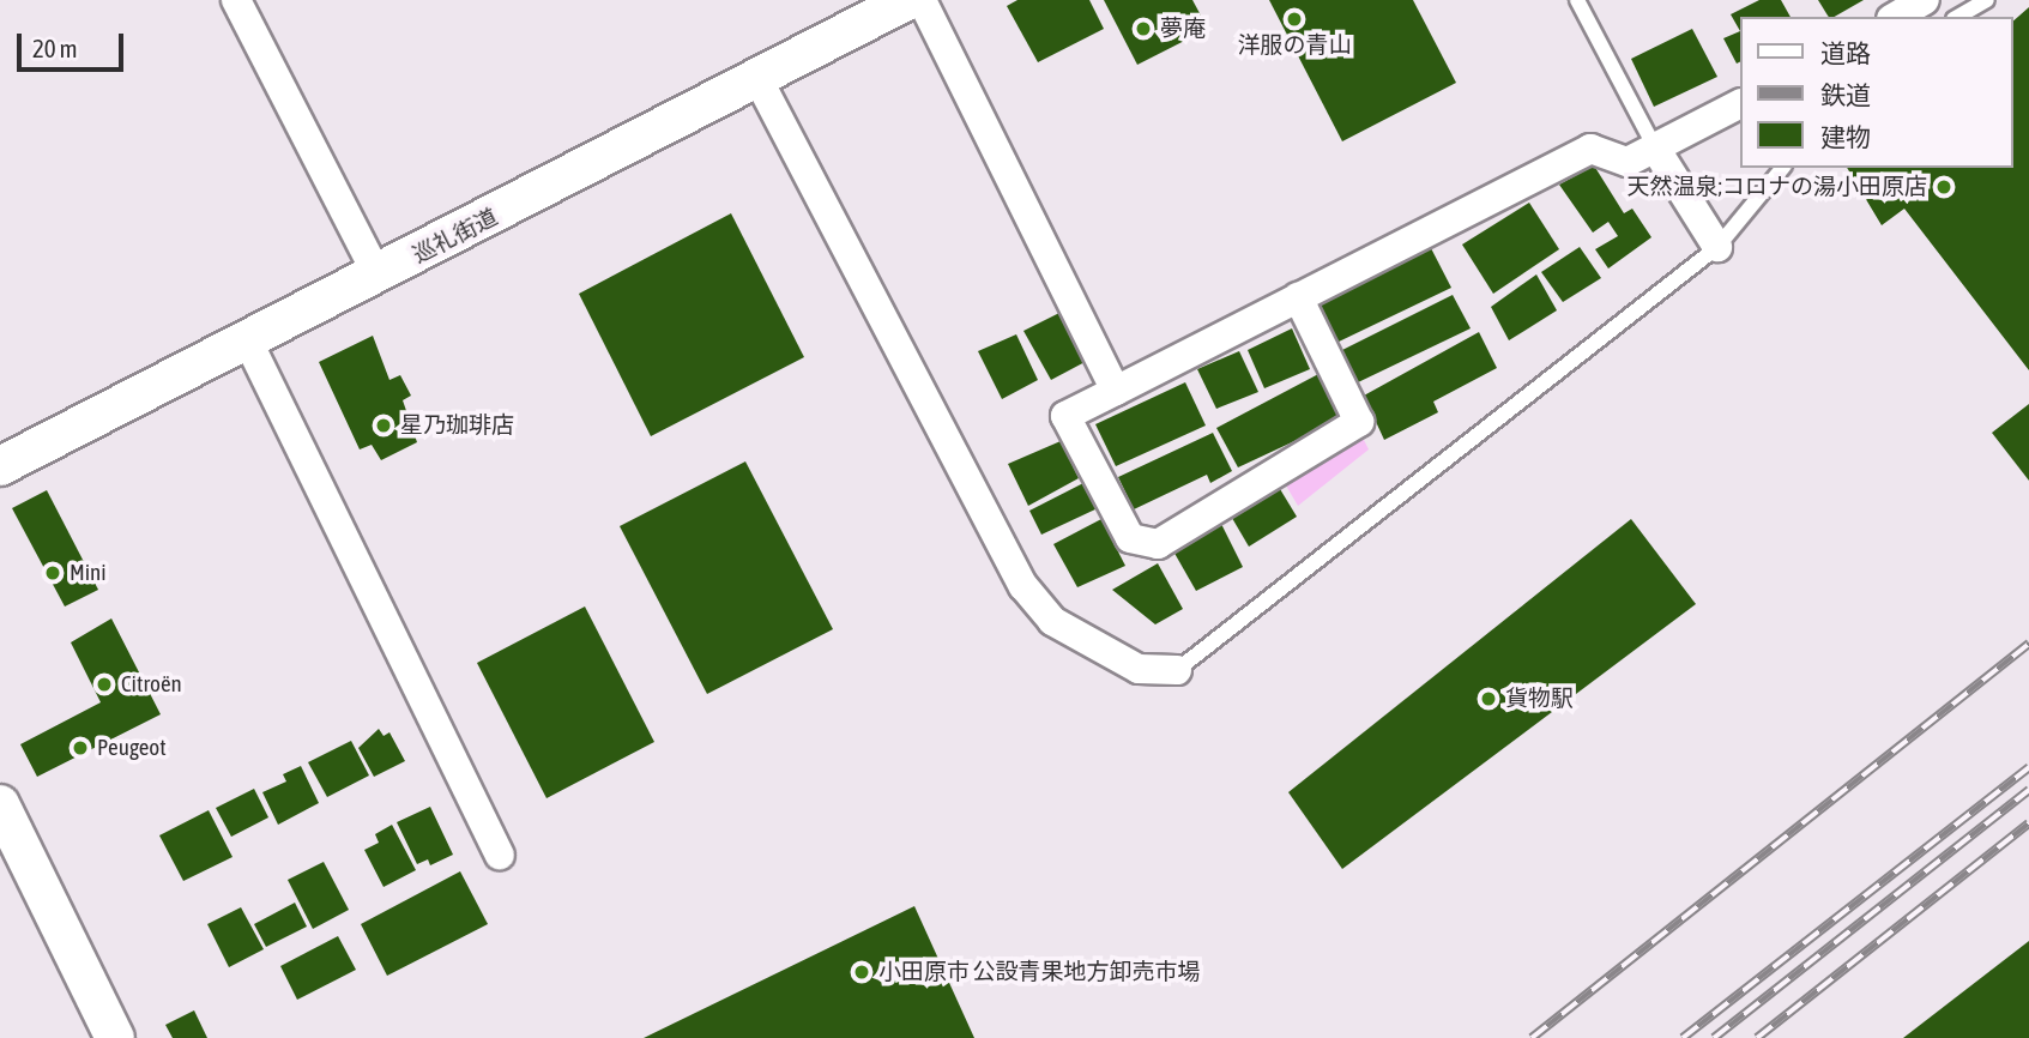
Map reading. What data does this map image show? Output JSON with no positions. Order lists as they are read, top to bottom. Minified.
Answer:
{"streets":{"street":["巡礼街道"]},"places":["洋服の青山","夢庵","天然温泉;コロナの湯小田原店","星乃珈琲店","Mini","Citroën","貨物駅","Peugeot","小田原市 公設青果地方卸売市場"],"legend":["道路","鉄道","建物"],"scale_bar":"20 m"}
